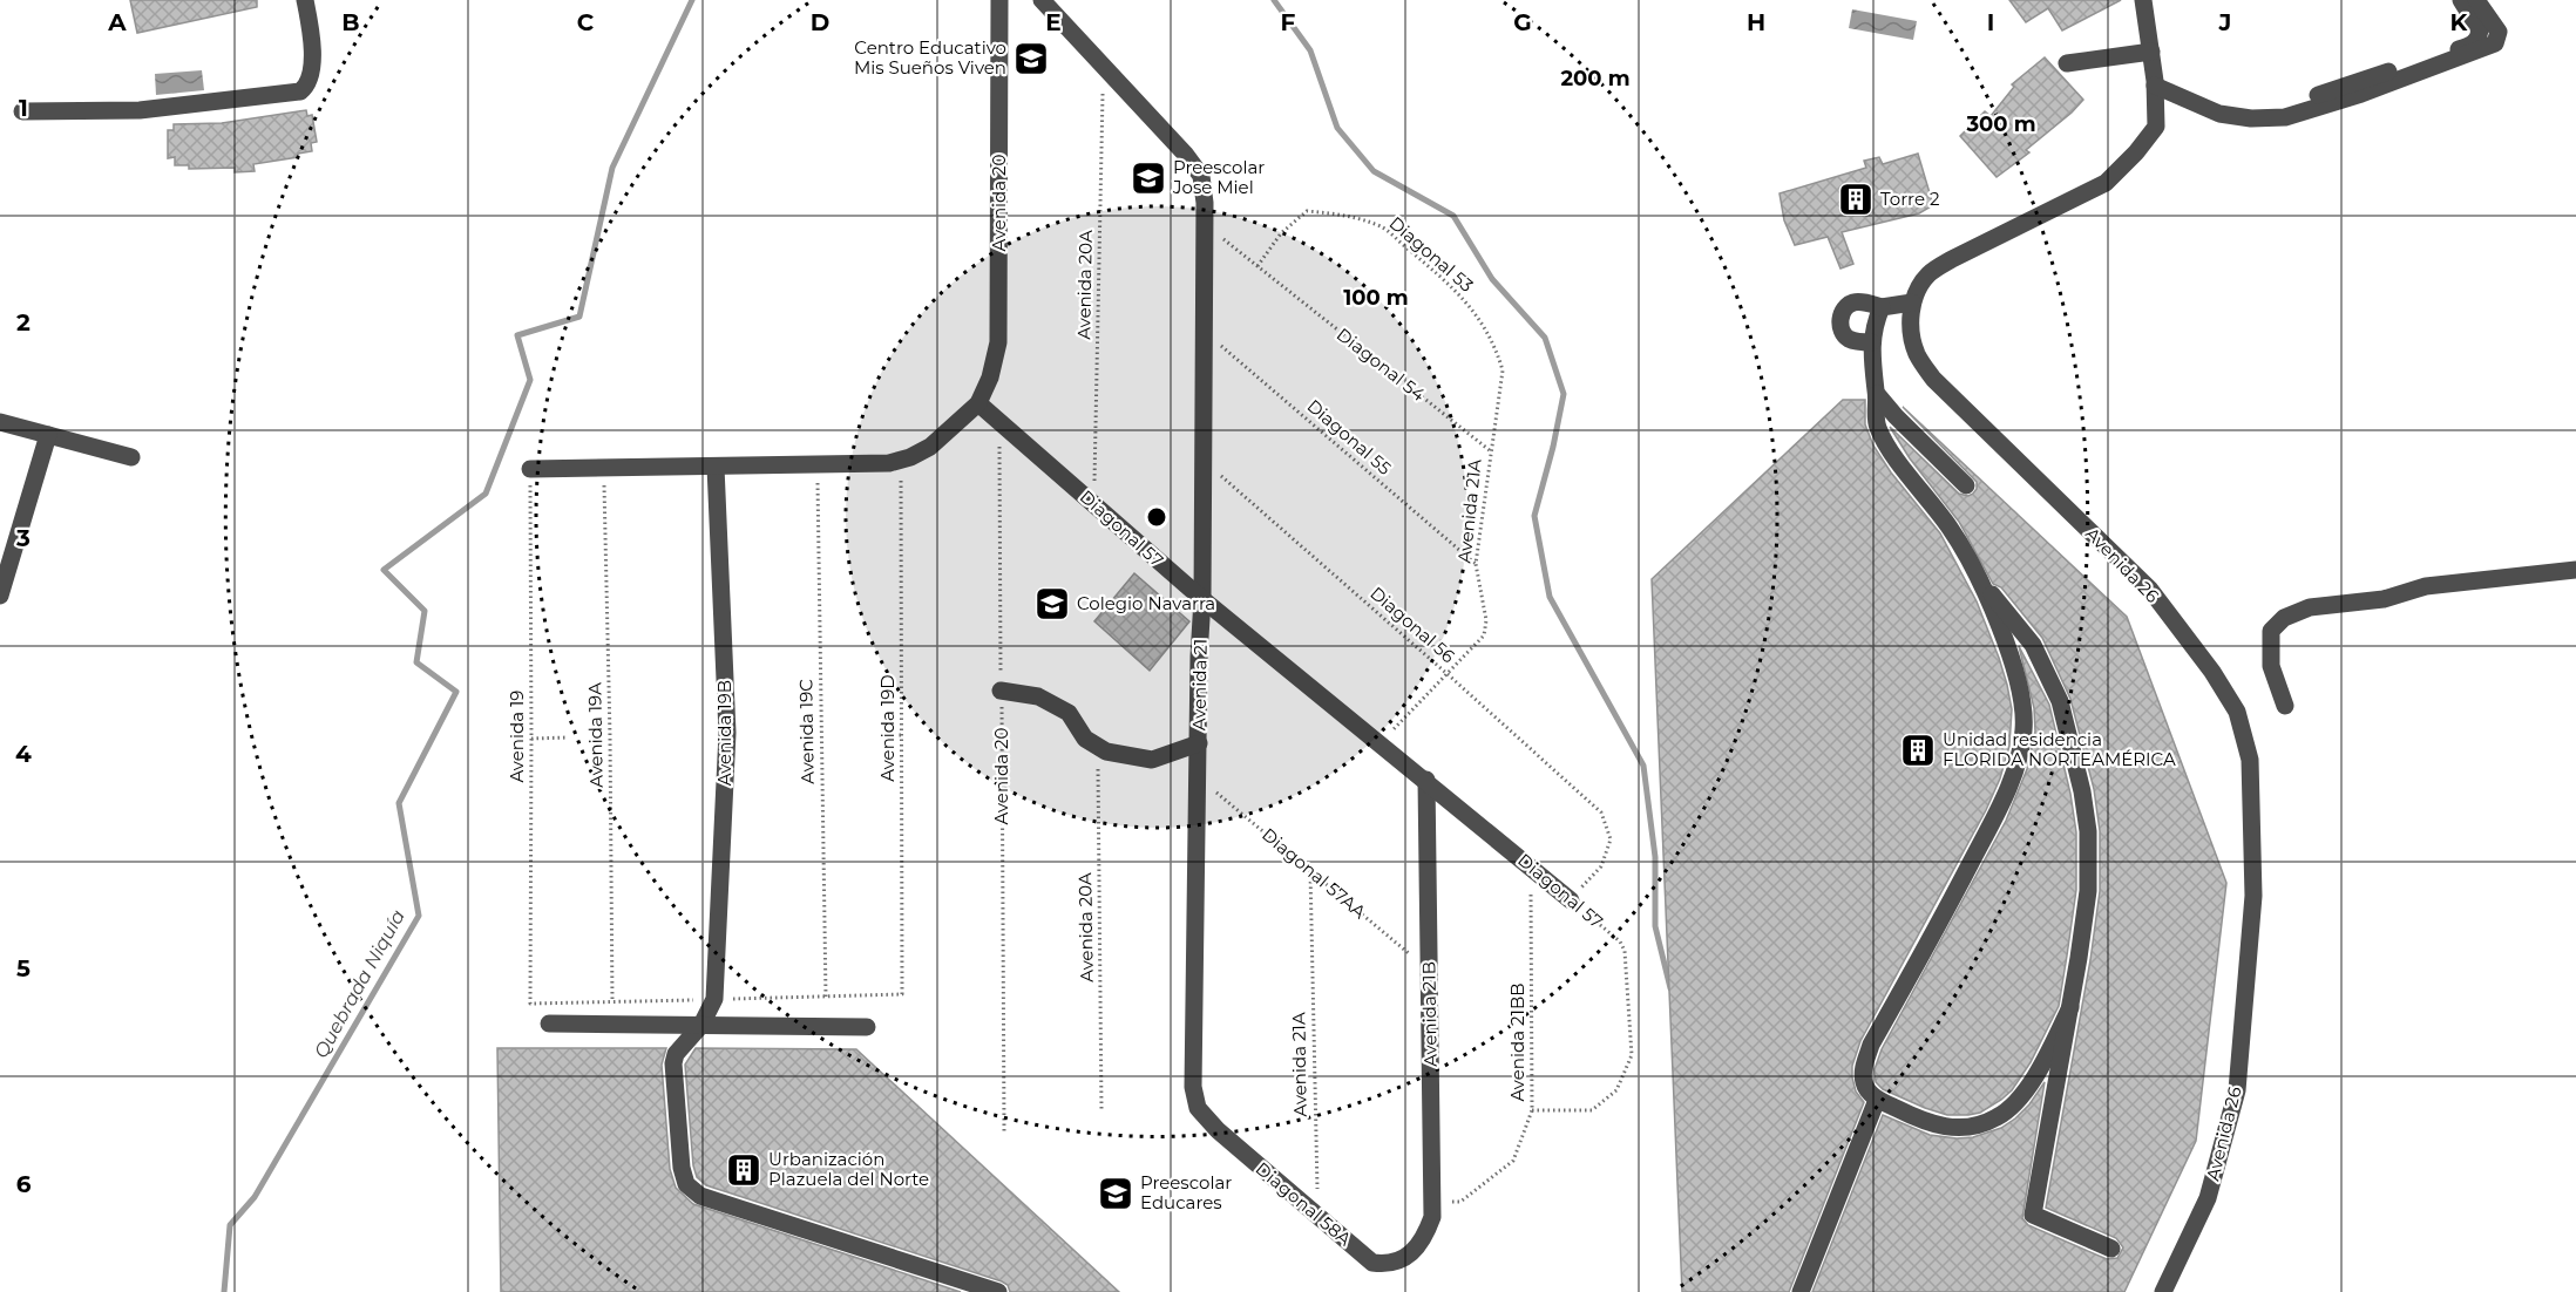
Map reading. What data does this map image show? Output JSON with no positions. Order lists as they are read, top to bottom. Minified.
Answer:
{"streets":{"street":["Avenida 20","Diagonal 57","Avenida 26","Avenida 21","Avenida 19B","Avenida 21B","Diagonal 58A"],"path":["Diagonal 53","Avenida 20A","Diagonal 54","Diagonal 55","Avenida 21A","Diagonal 56","Avenida 19D","Avenida 19C","Avenida 19A","Avenida 19","Diagonal 57AA","Avenida 21BB"]},"crossings":[["Avenida 20","Diagonal 57"],["Diagonal 53","Diagonal 54"],["Diagonal 53","Avenida 21A"],["Avenida 20A","Diagonal 57"],["Avenida 20A","Avenida 21"],["Diagonal 54","Avenida 21A"],["Diagonal 54","Avenida 21"],["Diagonal 55","Avenida 21A"],["Diagonal 55","Avenida 21"],["Avenida 21A","Diagonal 57"],["Avenida 21A","Diagonal 56"],["Avenida 21A","Diagonal 57AA"],["Avenida 21A","Diagonal 58A"],["Diagonal 57","Diagonal 56"],["Diagonal 57","Avenida 21"],["Diagonal 57","Avenida 21B"],["Diagonal 57","Avenida 21BB"],["Diagonal 56","Avenida 21"],["Avenida 21","Diagonal 57AA"],["Avenida 21","Diagonal 58A"],["Diagonal 57AA","Avenida 21B"],["Avenida 21B","Avenida 21BB"],["Avenida 21B","Diagonal 58A"]],"water":["Quebrada Niquía"],"places":{"school or university":["Centro Educativo Mis Sueños Viven","Preescolar Jose Miel","Colegio Navarra","Preescolar Educares"],"building":["Torre 2","Unidad residencia FLORIDA NORTEAMÉRICA","Urbanización Plazuela del Norte"]},"grid":{"columns":["A","B","C","D","E","F","G","H","I","J","K"],"rows":["1","2","3","4","5","6"]},"rings":["200 m","300 m","100 m"]}
